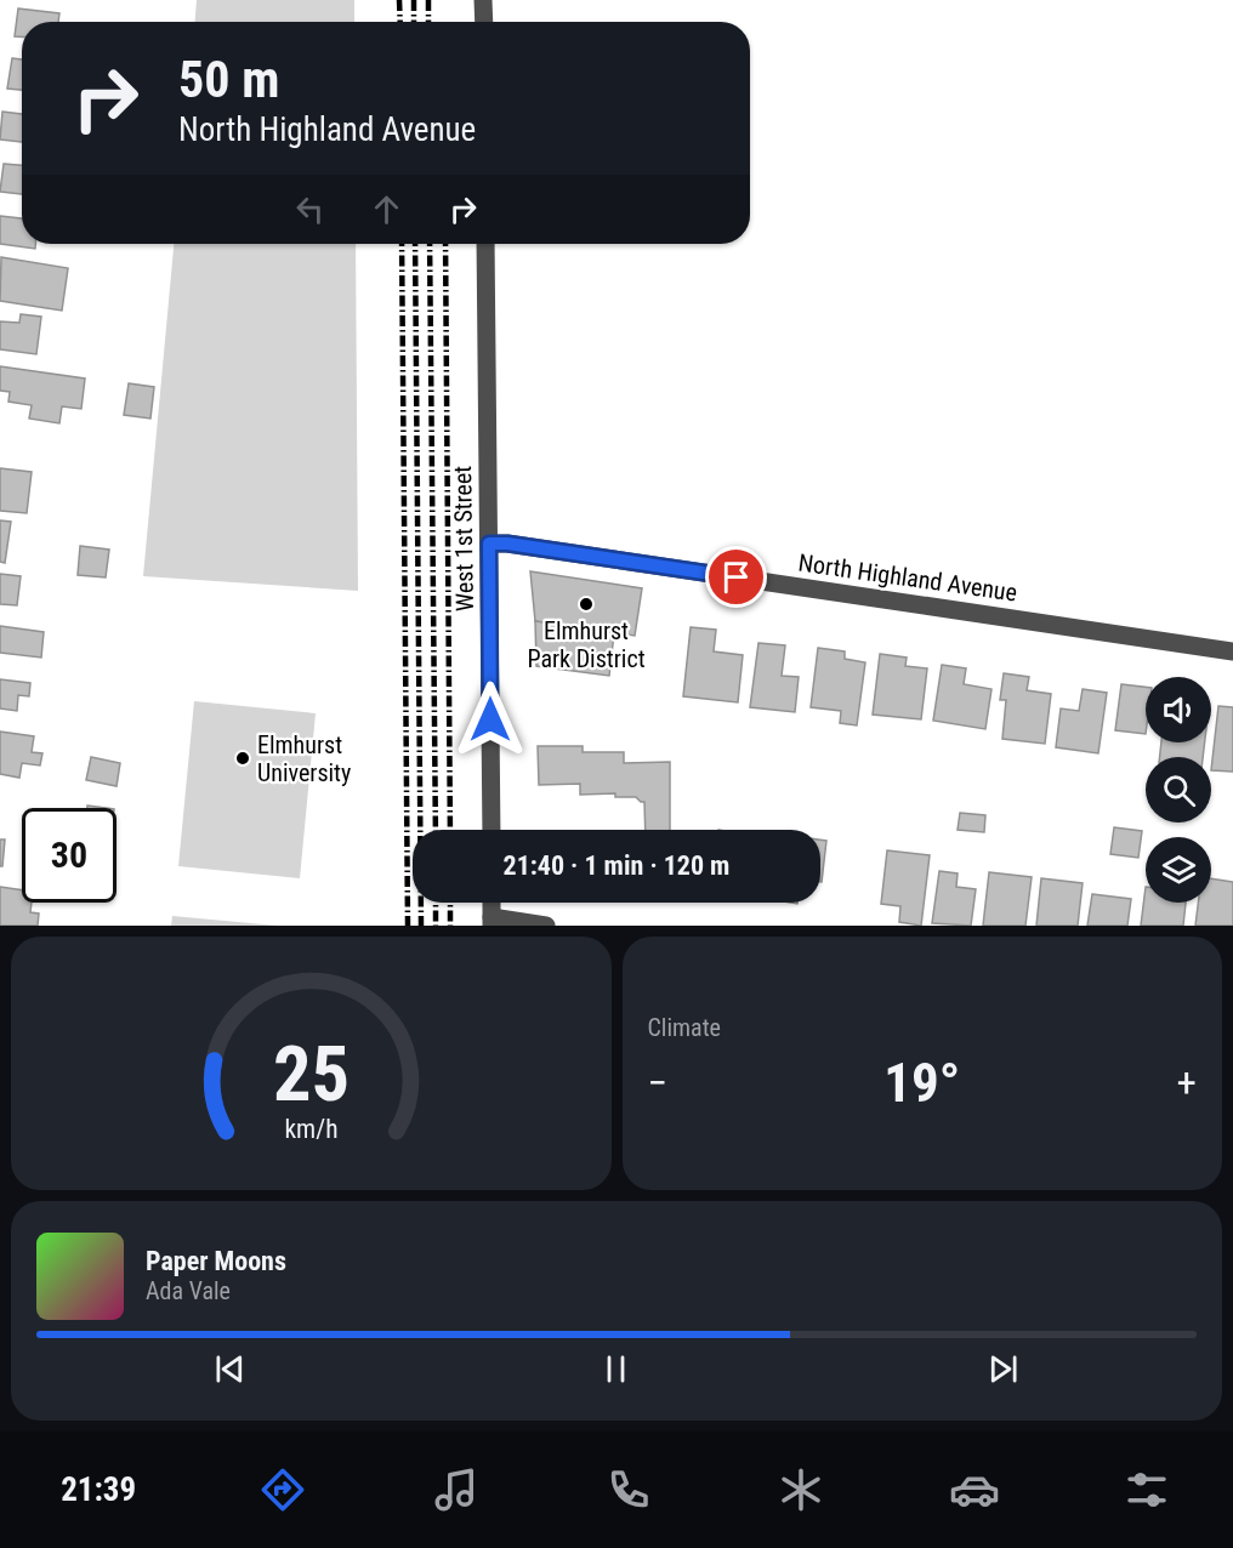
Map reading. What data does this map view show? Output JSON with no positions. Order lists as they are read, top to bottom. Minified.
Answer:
{"streets":{"street":["West 1st Street","North Highland Avenue"]},"crossings":[["West 1st Street","North Highland Avenue"]],"places":["Elmhurst Park District","Elmhurst University"],"page":{"turn":["50 m","North Highland Avenue"],"limit":"30","trip":"21:40 · 1 min · 120 m","tile":"Climate","heat":["−","19°","+"],"song":["Paper Moons","Ada Vale"],"tabs":"21:39","gauge":["25","km/h"]}}
